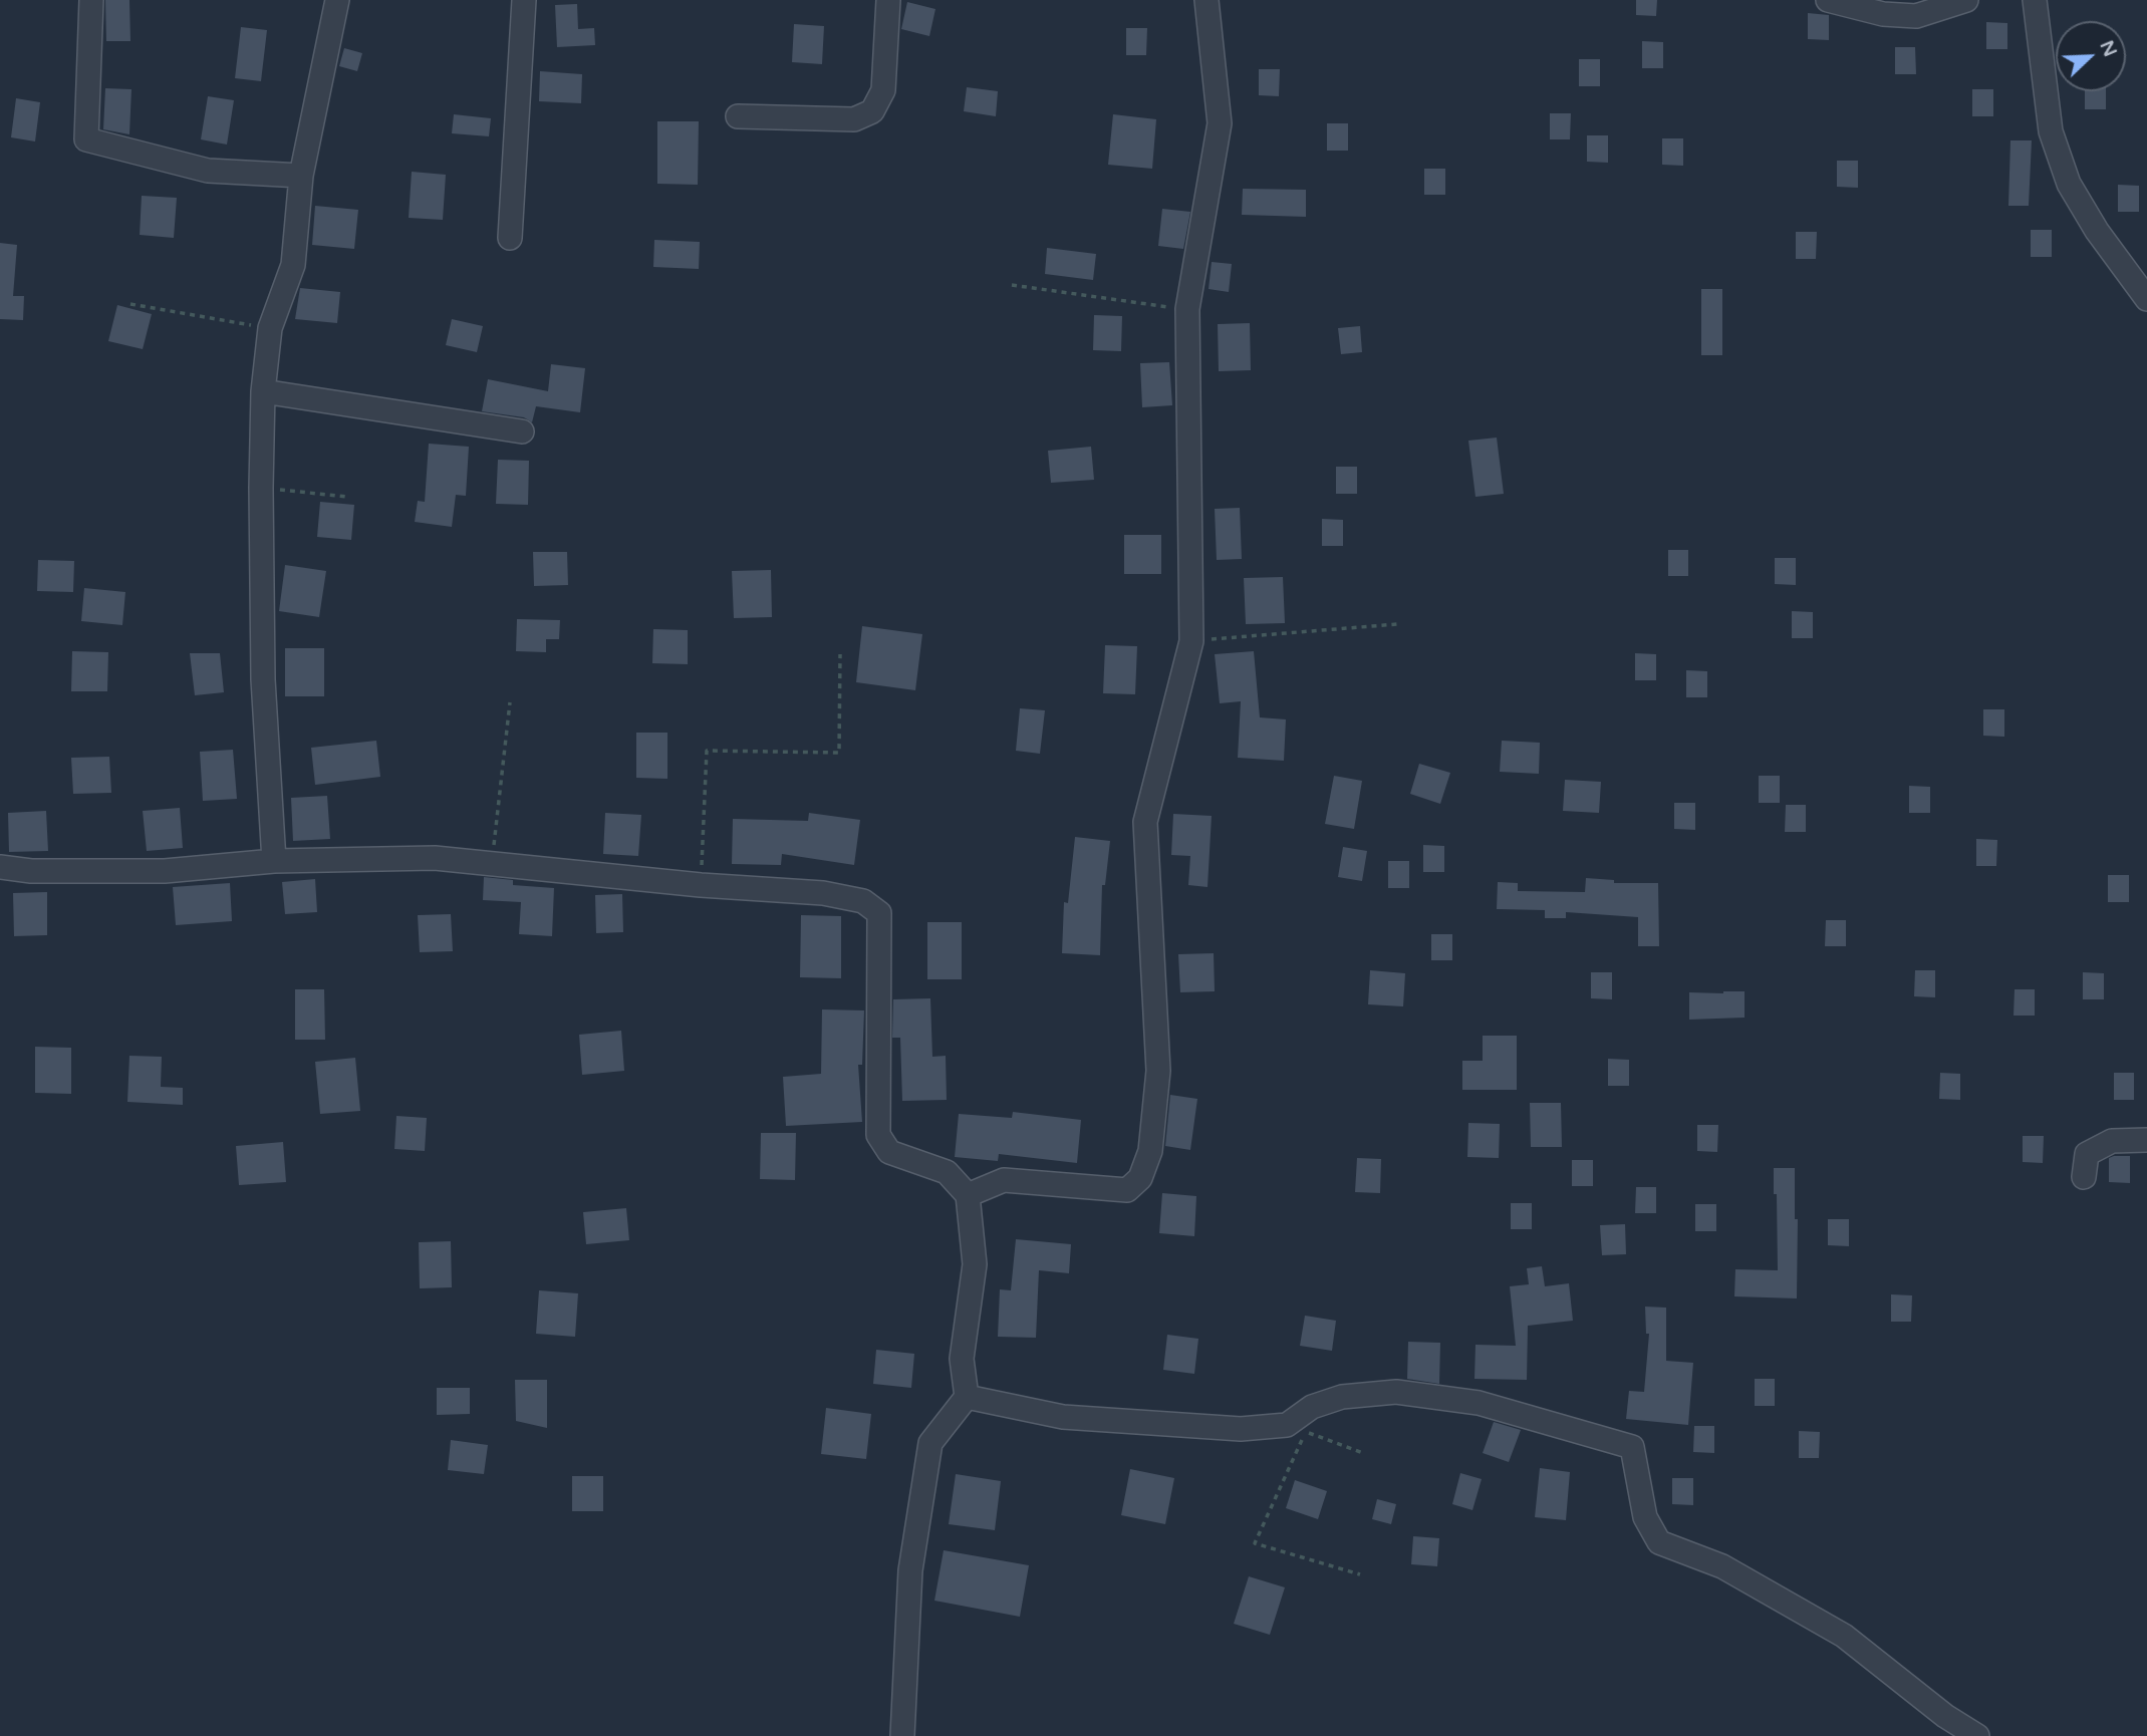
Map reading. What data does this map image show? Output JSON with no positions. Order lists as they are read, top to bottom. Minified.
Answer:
{"north":"top right"}
